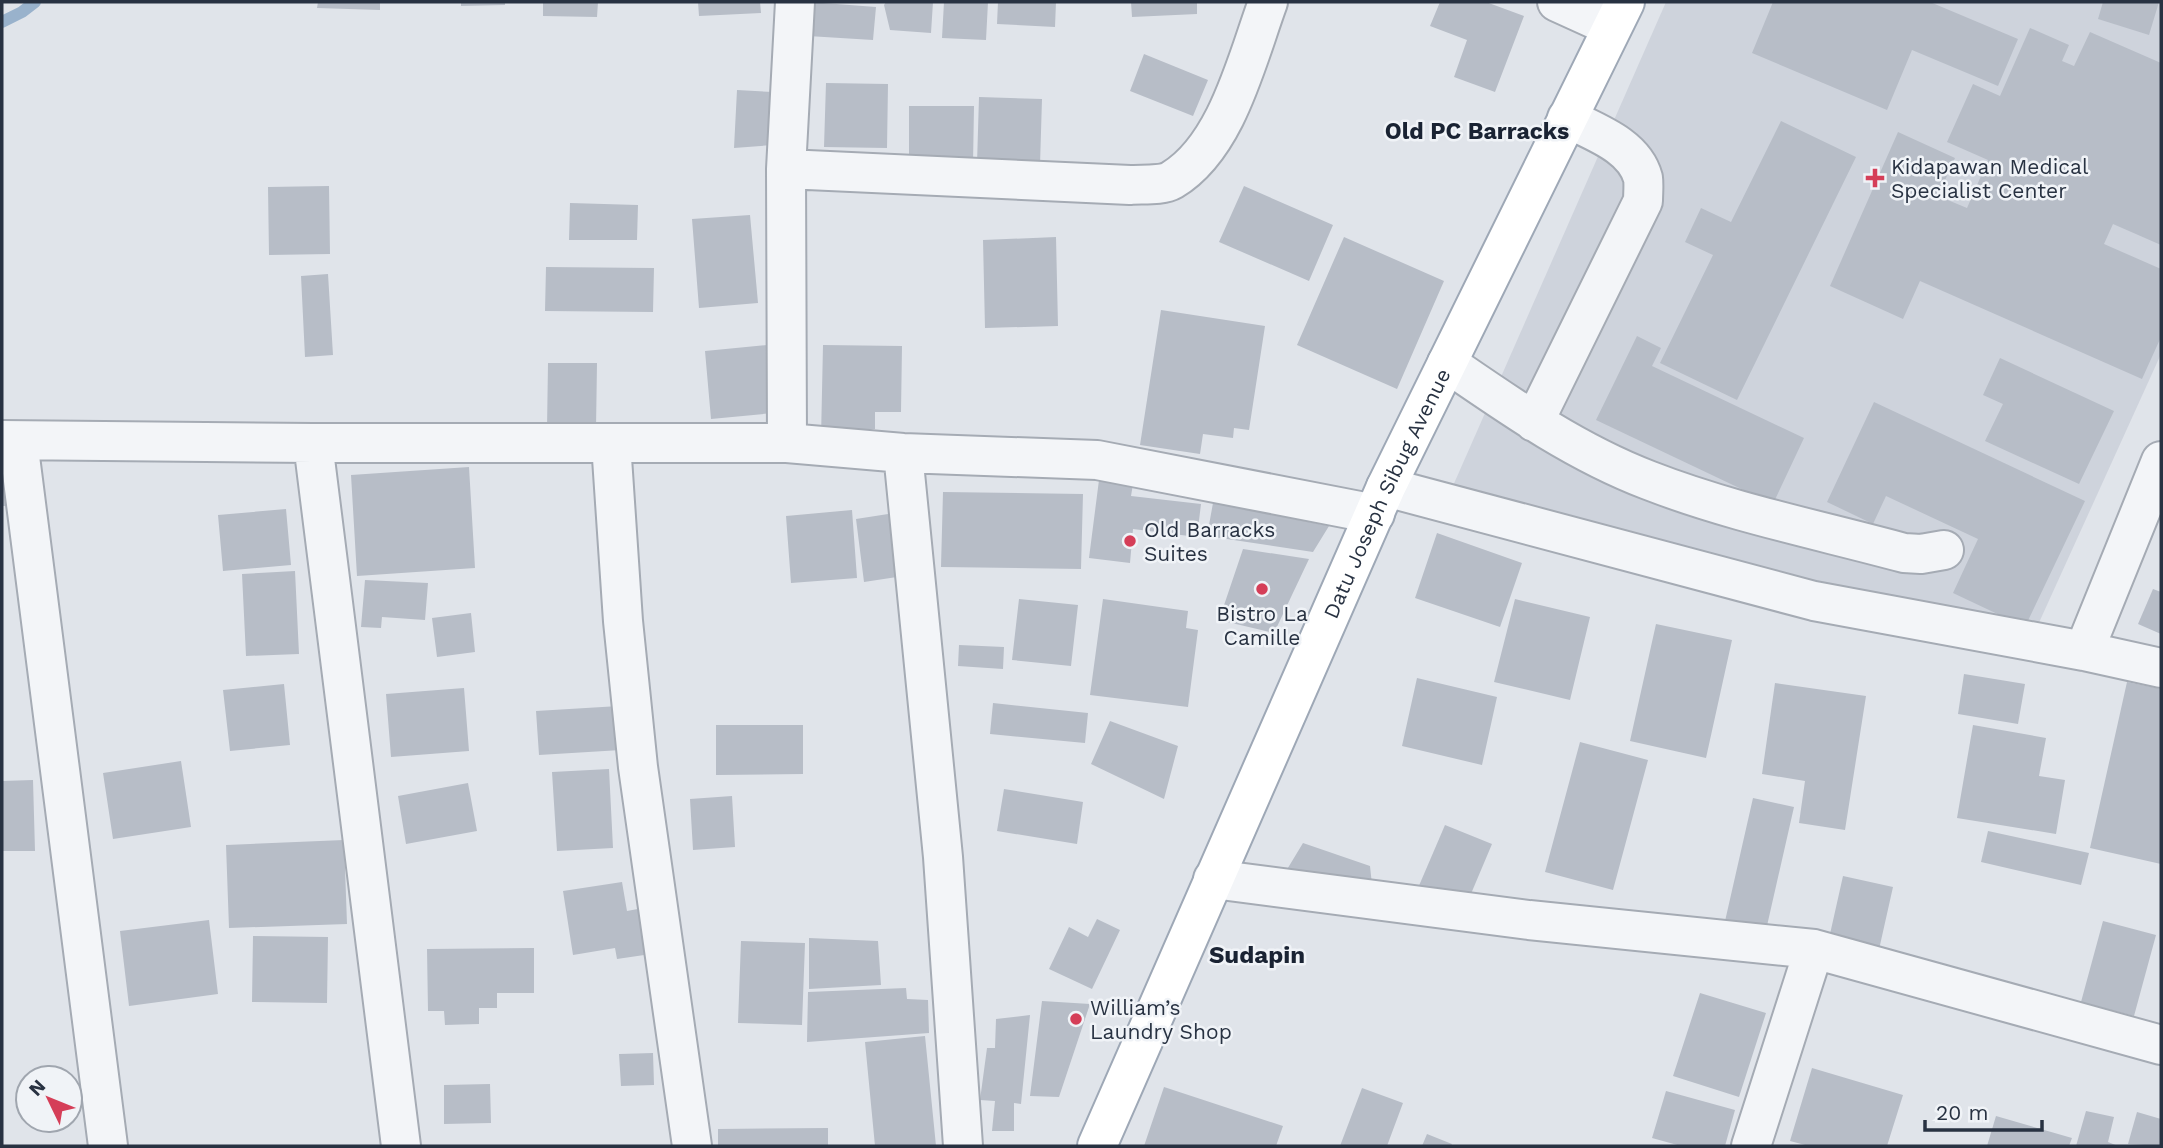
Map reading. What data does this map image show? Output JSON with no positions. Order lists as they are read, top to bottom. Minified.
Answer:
{"streets":{"main road":["Datu Joseph Sibug Avenue"]},"districts":["Old PC Barracks","Sudapin"],"places":{"health":["Kidapawan Medical Specialist Center"],"other":["Old Barracks Suites","Bistro La Camille","William’s Laundry Shop"]},"scale_bar":"20 m","north":"top left"}
